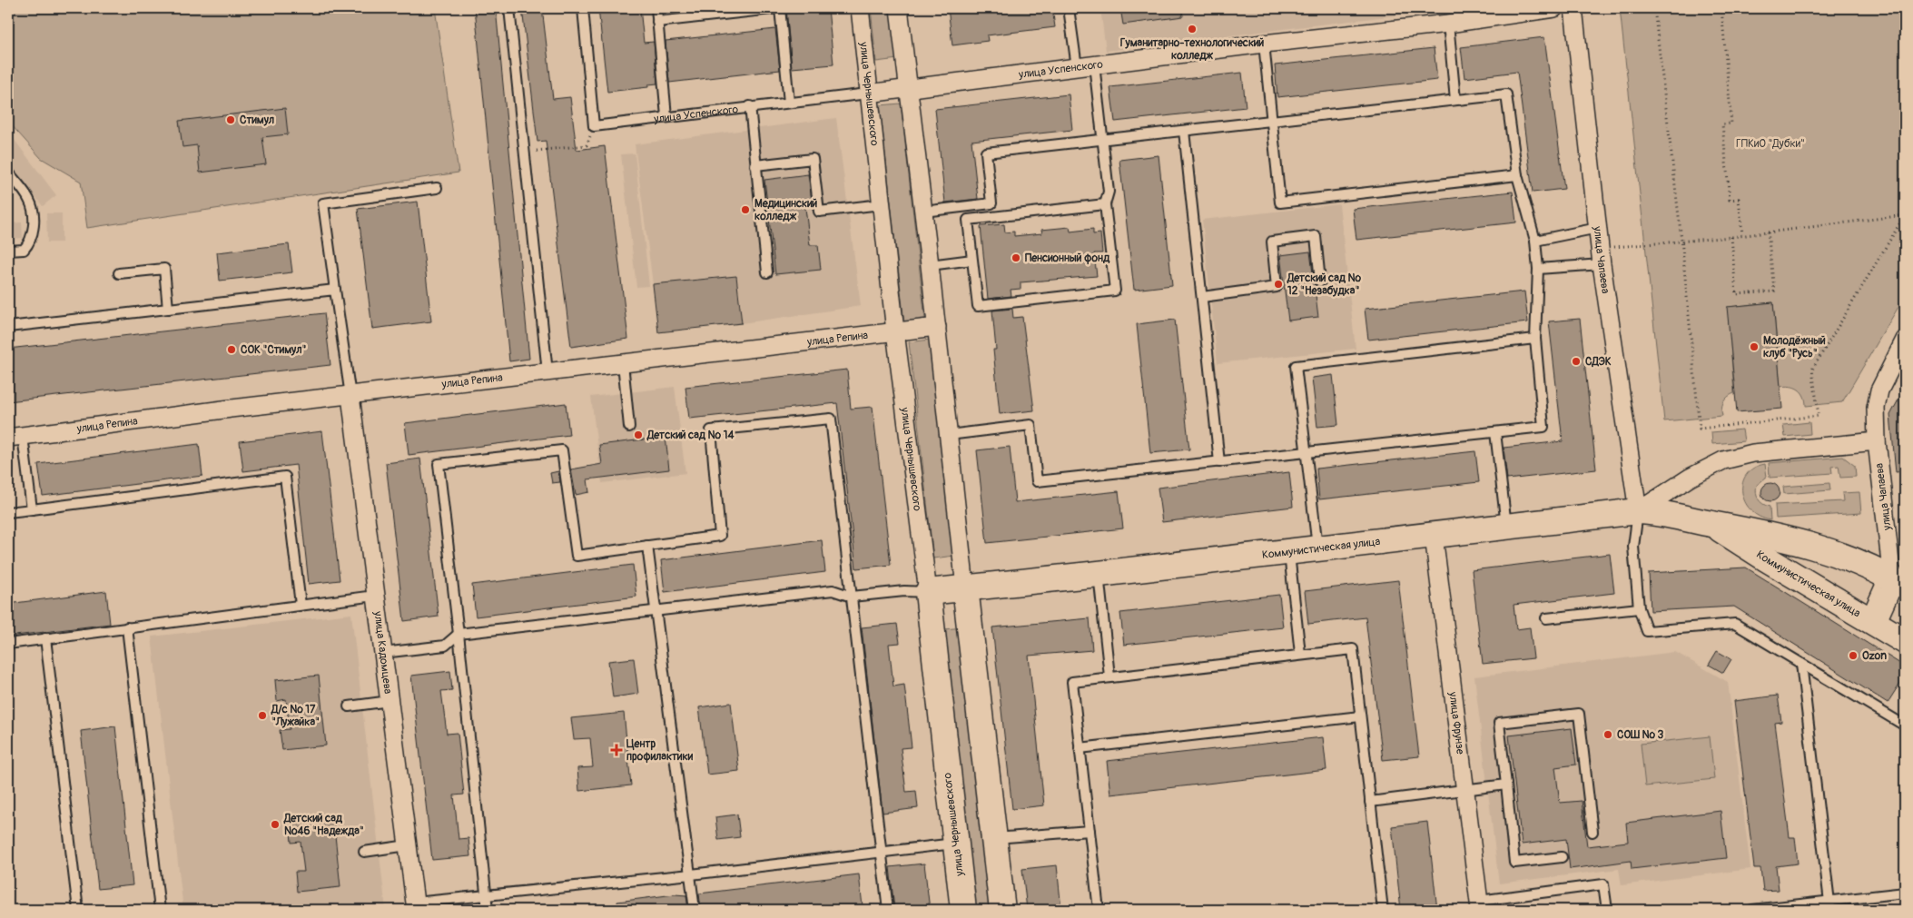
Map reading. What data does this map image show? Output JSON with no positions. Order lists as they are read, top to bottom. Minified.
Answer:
{"streets":{"main road":["улица Чернышевского","Коммунистическая улица"],"street":["улица Успенского","улица Чапаева","улица Репина","улица Кадомцева","улица Фрунзе"]},"crossings":[["улица Успенского","улица Чернышевского"],["улица Чернышевского","улица Репина"],["улица Чернышевского","Коммунистическая улица"],["улица Чапаева","Коммунистическая улица"],["улица Репина","улица Кадомцева"],["Коммунистическая улица","улица Фрунзе"]],"parks":["ГПКиО \"Дубки\""],"places":{"other":["Гуманитарно-технологический колледж","Стимул","Медицинский колледж","Пенсионный фонд","Детский сад № 12 \"Незабудка\"","Молодёжный клуб \"Русь\"","СОК \"Стимул\"","СДЭК","Детский сад № 14","Ozon","Д/с № 17 \"Лужайка\"","СОШ № 3","Детский сад №46 \"Надежда\""],"health":["Центр профилактики"]}}
